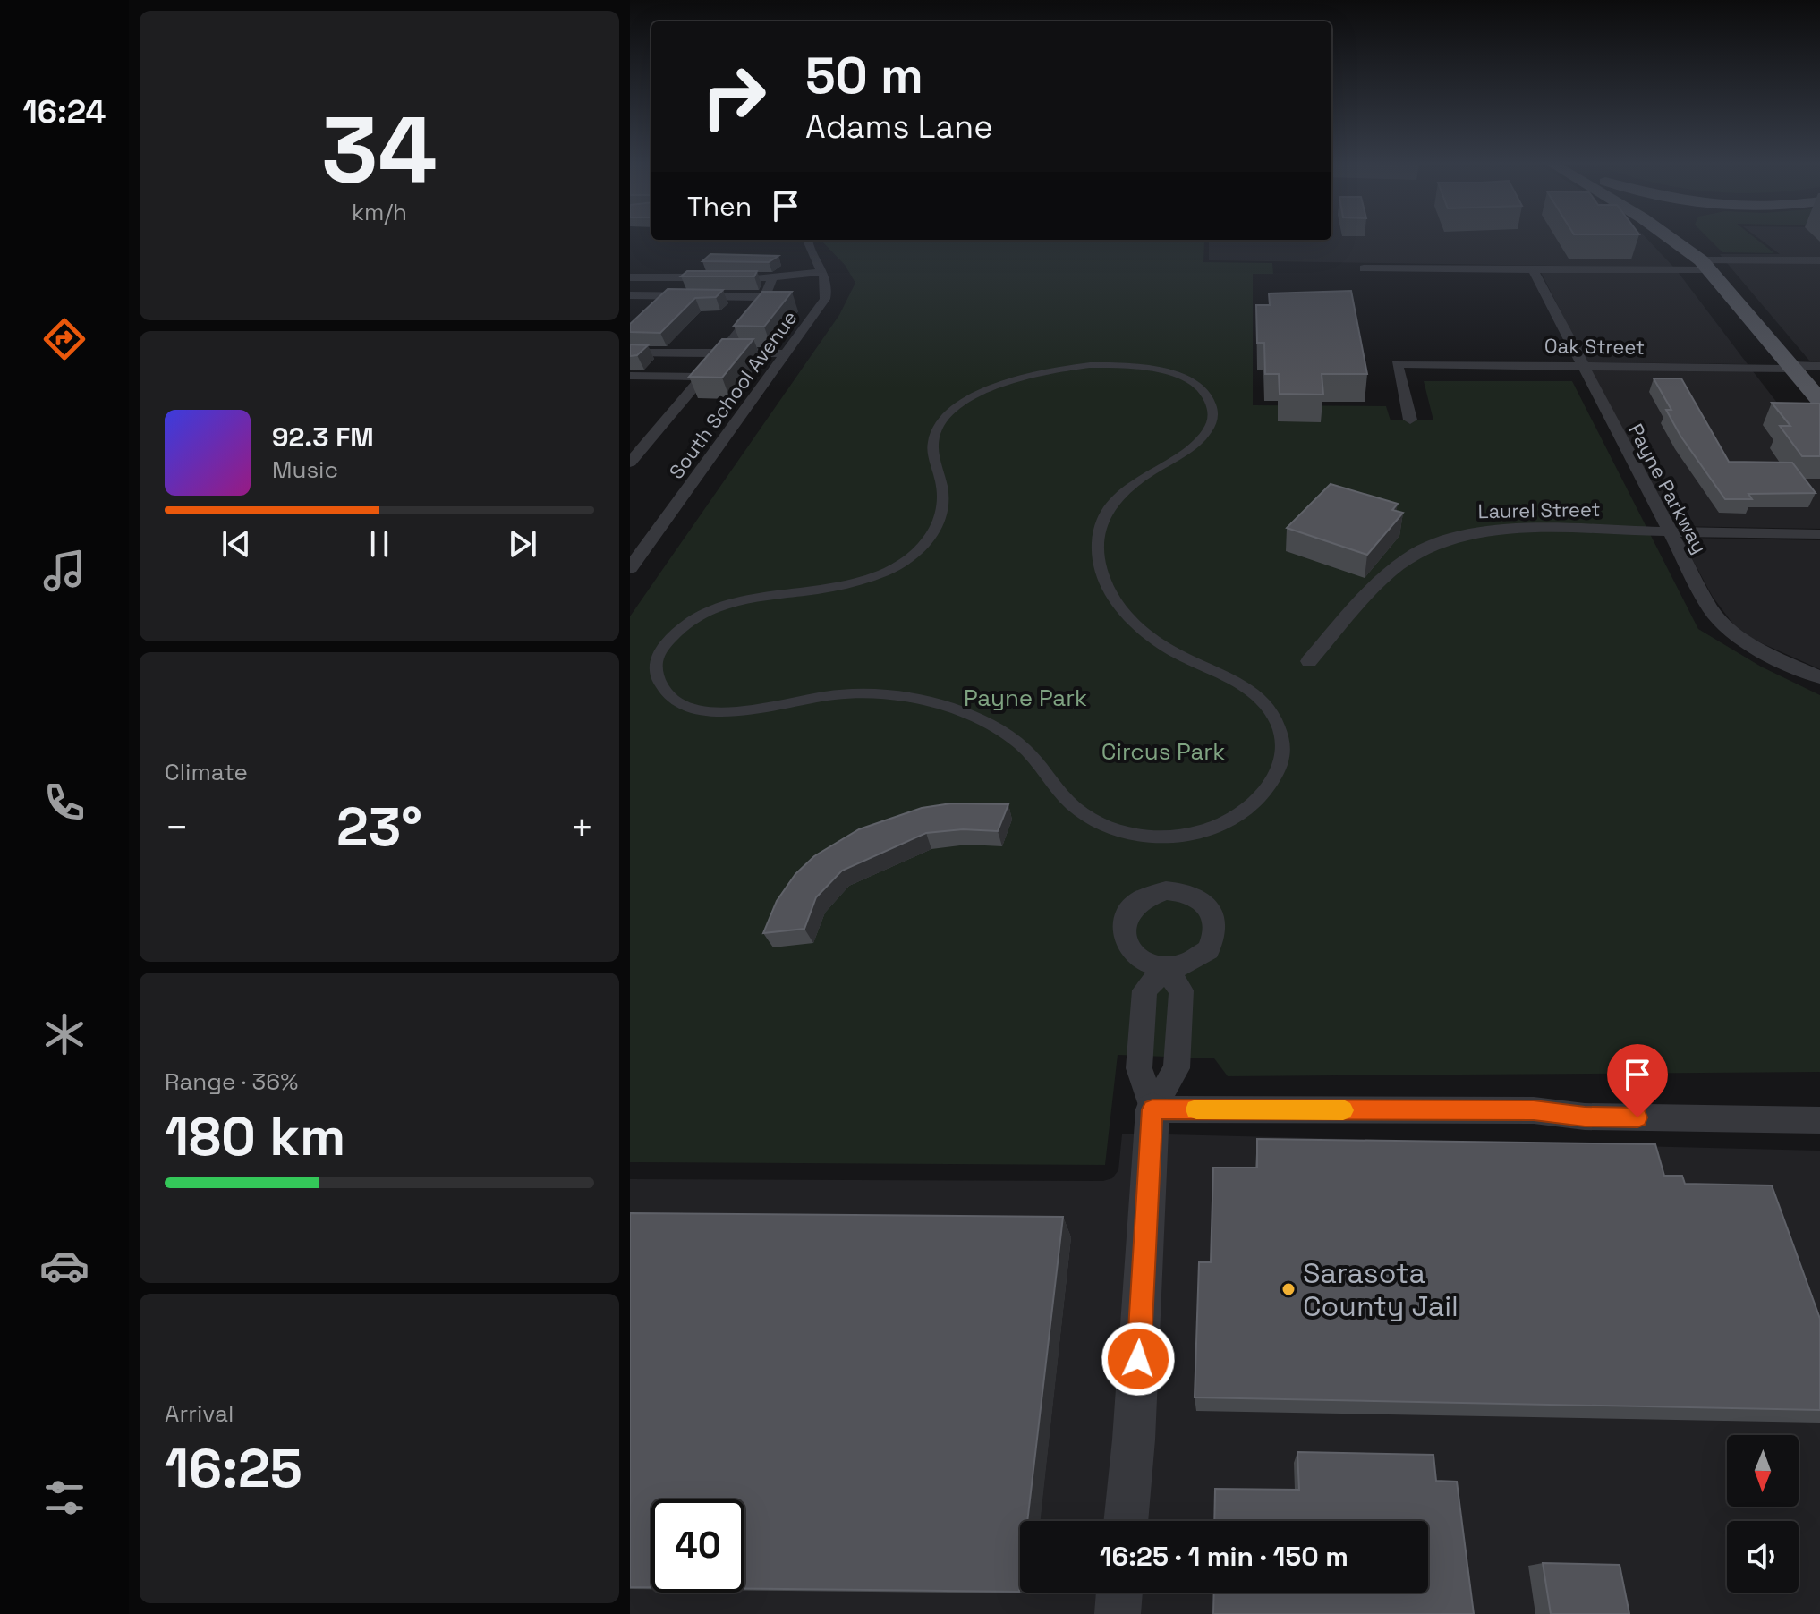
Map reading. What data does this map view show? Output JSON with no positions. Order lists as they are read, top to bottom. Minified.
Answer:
{"streets":{"street":["Oak Street","South School Avenue","Payne Parkway","Laurel Street"]},"crossings":[["Oak Street","Payne Parkway"],["Payne Parkway","Laurel Street"]],"parks":["Payne Park","Circus Park"],"places":["Sarasota County Jail"],"north":"bottom","page":{"tabs":"16:24","tile":[["34","km/h"],"Climate",["Range · 36%","180 km"],["Arrival","16:25"]],"turn":["50 m","Adams Lane"],"then":"Then","song":["92.3 FM","Music"],"heat":["−","23°","+"],"limit":"40","trip":"16:25 · 1 min · 150 m"}}
